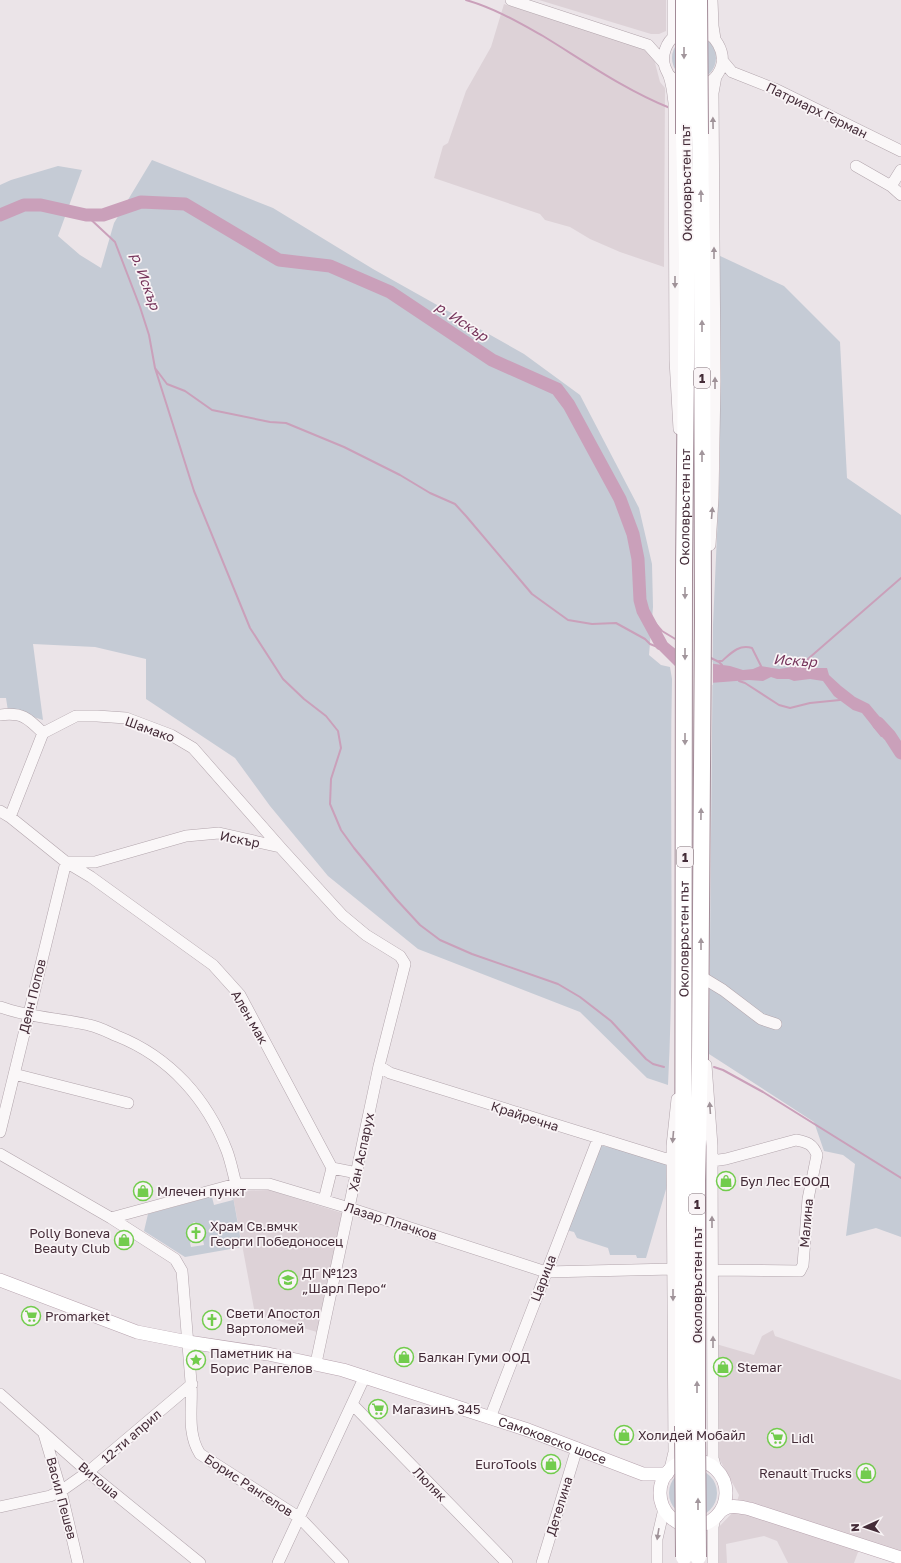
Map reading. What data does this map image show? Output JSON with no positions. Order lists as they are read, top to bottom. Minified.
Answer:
{"streets":{"highway":["Околовръстен път","1"],"main road":["Самоковско шосе"],"street":["Патриарх Герман","Шамако","Искър","Деян Попов","Ален мак","Крайречна","Хан Аспарух","Лазар Плачков","Малина","Царица","12-ти април","Витоша","Люляк","Борис Рангелов","Васил Пешев","Детелина"]},"crossings":[["Околовръстен път","Крайречна"],["Околовръстен път","Лазар Плачков"],["Околовръстен път","Малина"],["Околовръстен път","Самоковско шосе"],["Шамако","Искър"],["Шамако","Хан Аспарух"],["Искър","Деян Попов"],["Искър","Ален мак"],["Искър","Хан Аспарух"],["Деян Попов","Ален мак"],["Крайречна","Хан Аспарух"],["Крайречна","Царица"],["Хан Аспарух","Лазар Плачков"],["Хан Аспарух","Самоковско шосе"],["Лазар Плачков","Царица"],["Лазар Плачков","Борис Рангелов"],["Царица","Самоковско шосе"],["12-ти април","Витоша"],["12-ти април","Борис Рангелов"],["12-ти април","Васил Пешев"],["Самоковско шосе","Борис Рангелов"],["Самоковско шосе","Детелина"],["Витоша","Васил Пешев"]],"water":["р. Искър","Искър"],"places":{"shop":["Бул Лес ЕООД","Млечен пункт","Polly Boneva Beauty Club","Балкан Гуми ООД","Stemar","Холидей Мобайл","EuroTools","Renault Trucks"],"church":["Храм Св.вмчк Георги Победоносец","Свети Апостол Вартоломей"],"school or university":["ДГ №123 „Шарл Перо“"],"supermarket":["Promarket","Магазинъ 345","Lidl"],"place":["Паметник на Борис Рангелов"]},"north":"left"}
